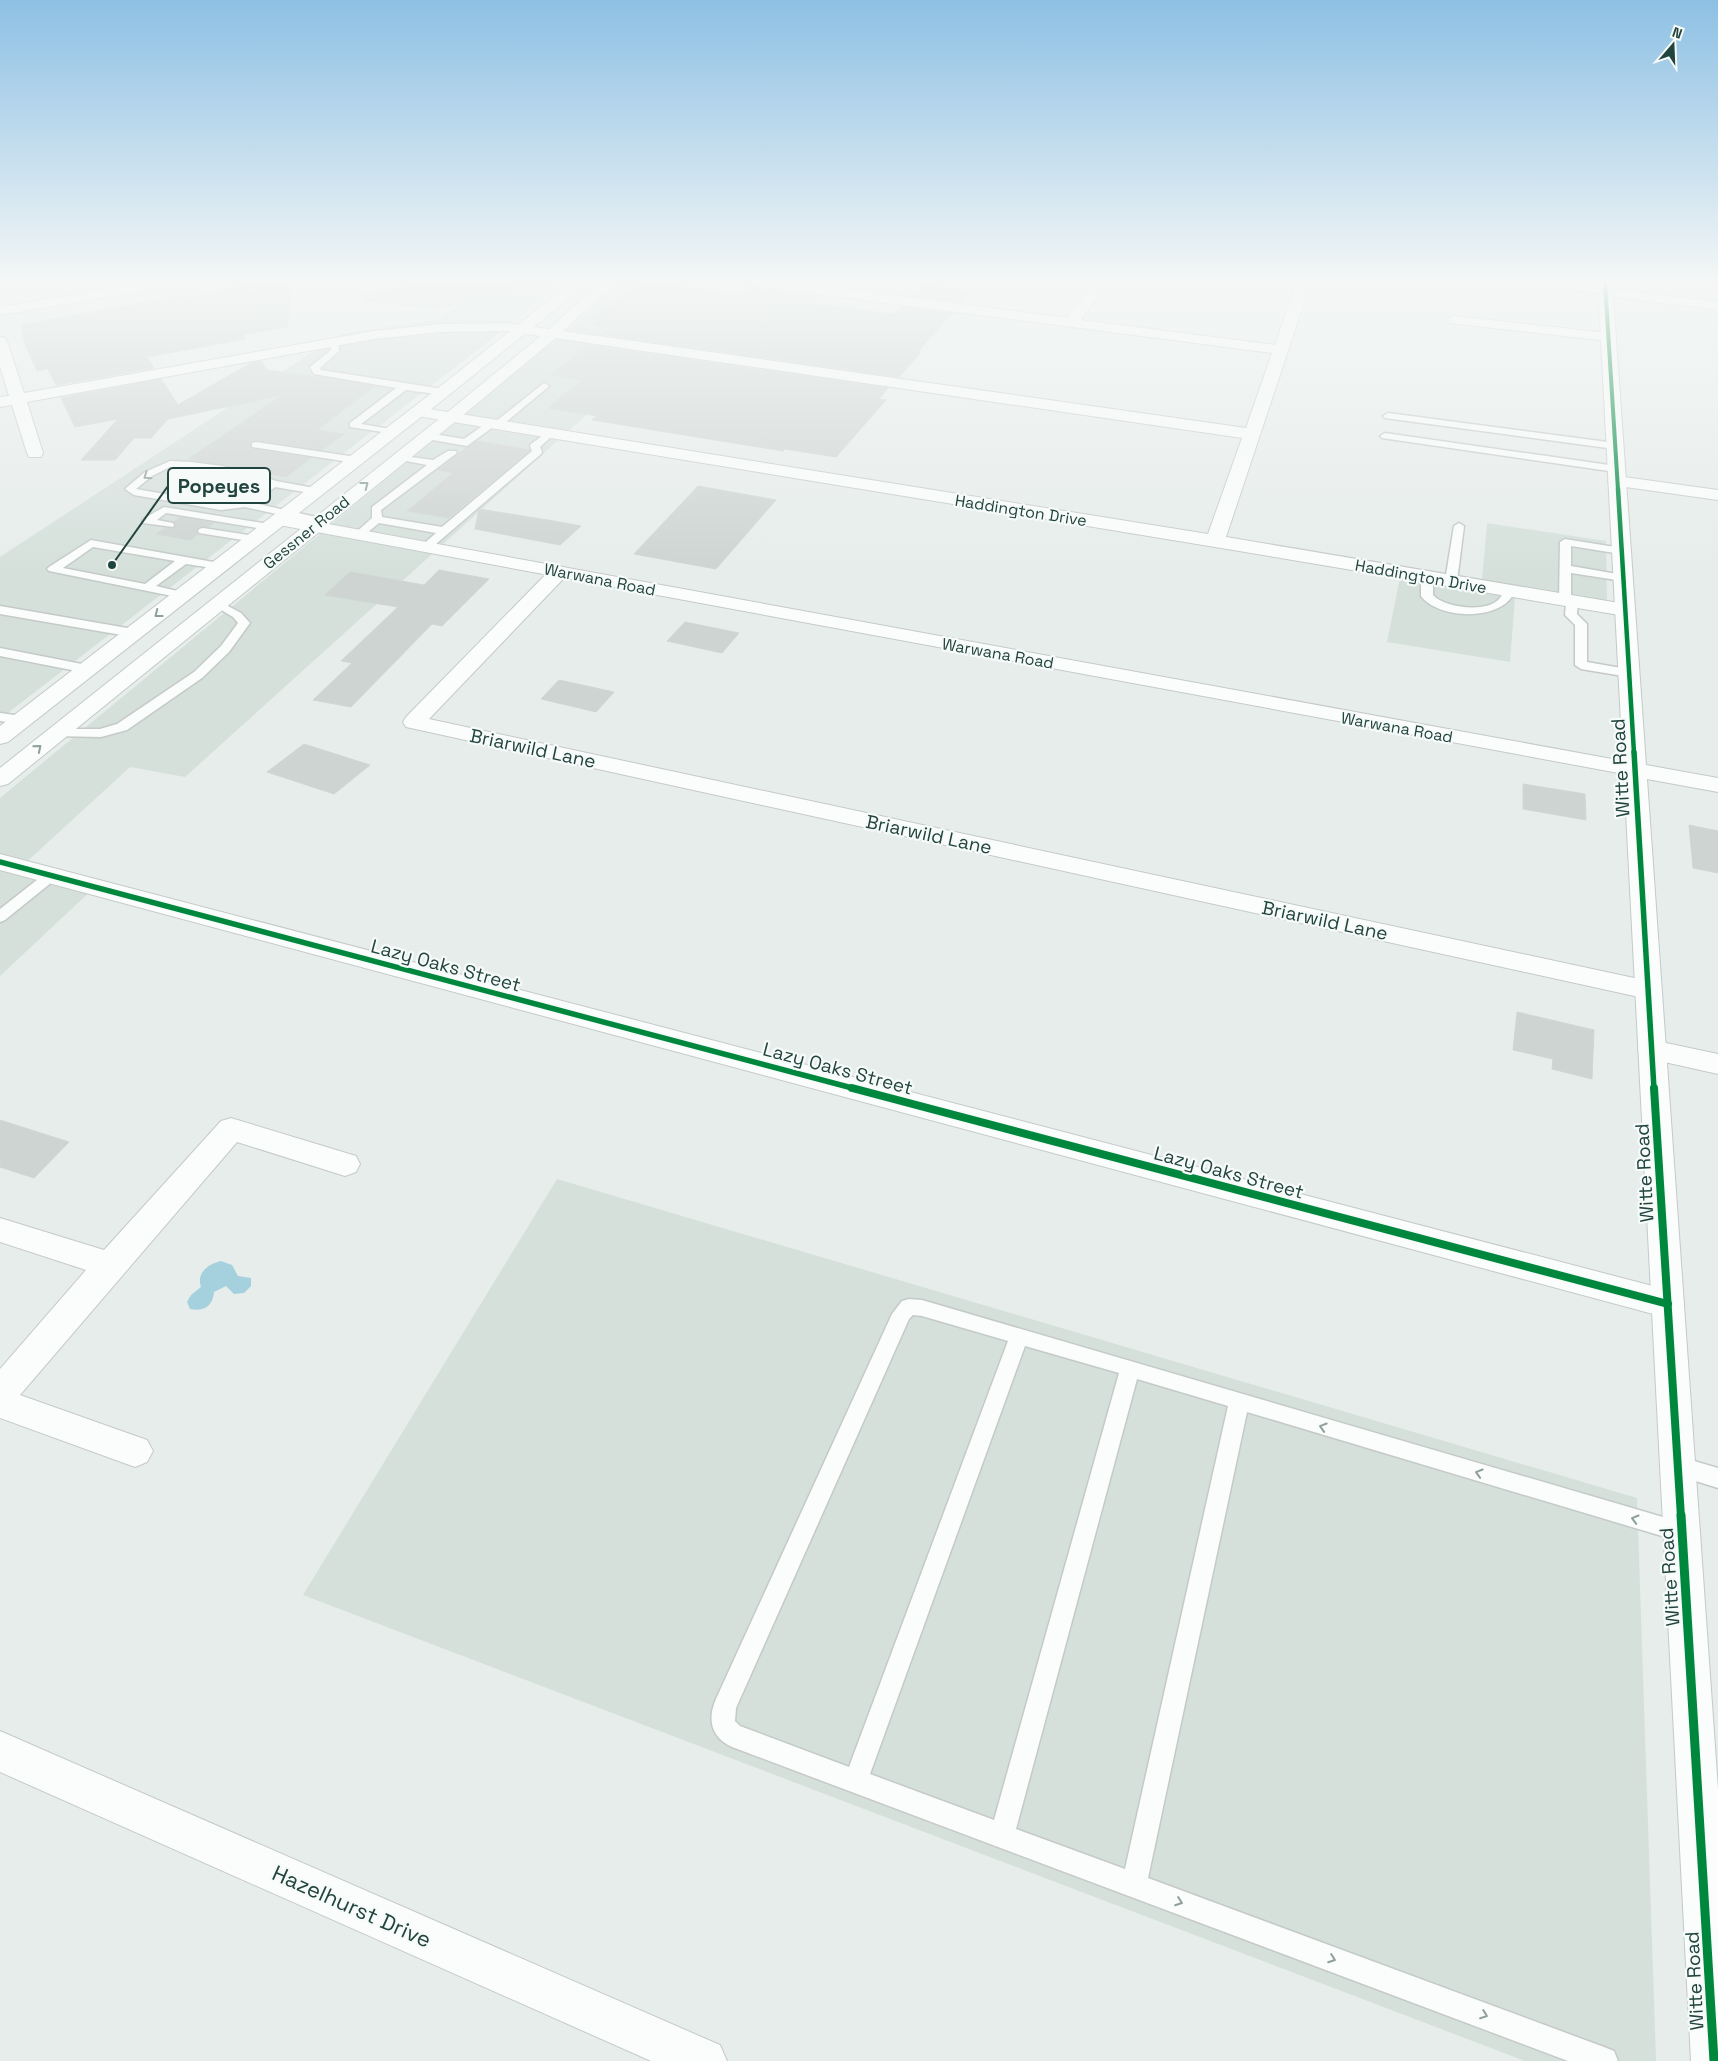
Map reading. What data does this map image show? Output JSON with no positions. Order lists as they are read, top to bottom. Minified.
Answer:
{"streets":{"street":["Haddington Drive","Gessner Road","Warwana Road","Briarwild Lane","Witte Road","Lazy Oaks Street","Hazelhurst Drive"]},"crossings":[["Haddington Drive","Gessner Road"],["Haddington Drive","Witte Road"],["Gessner Road","Warwana Road"],["Warwana Road","Briarwild Lane"],["Warwana Road","Witte Road"],["Briarwild Lane","Witte Road"],["Witte Road","Lazy Oaks Street"]],"places":["Popeyes"],"north":"top"}
